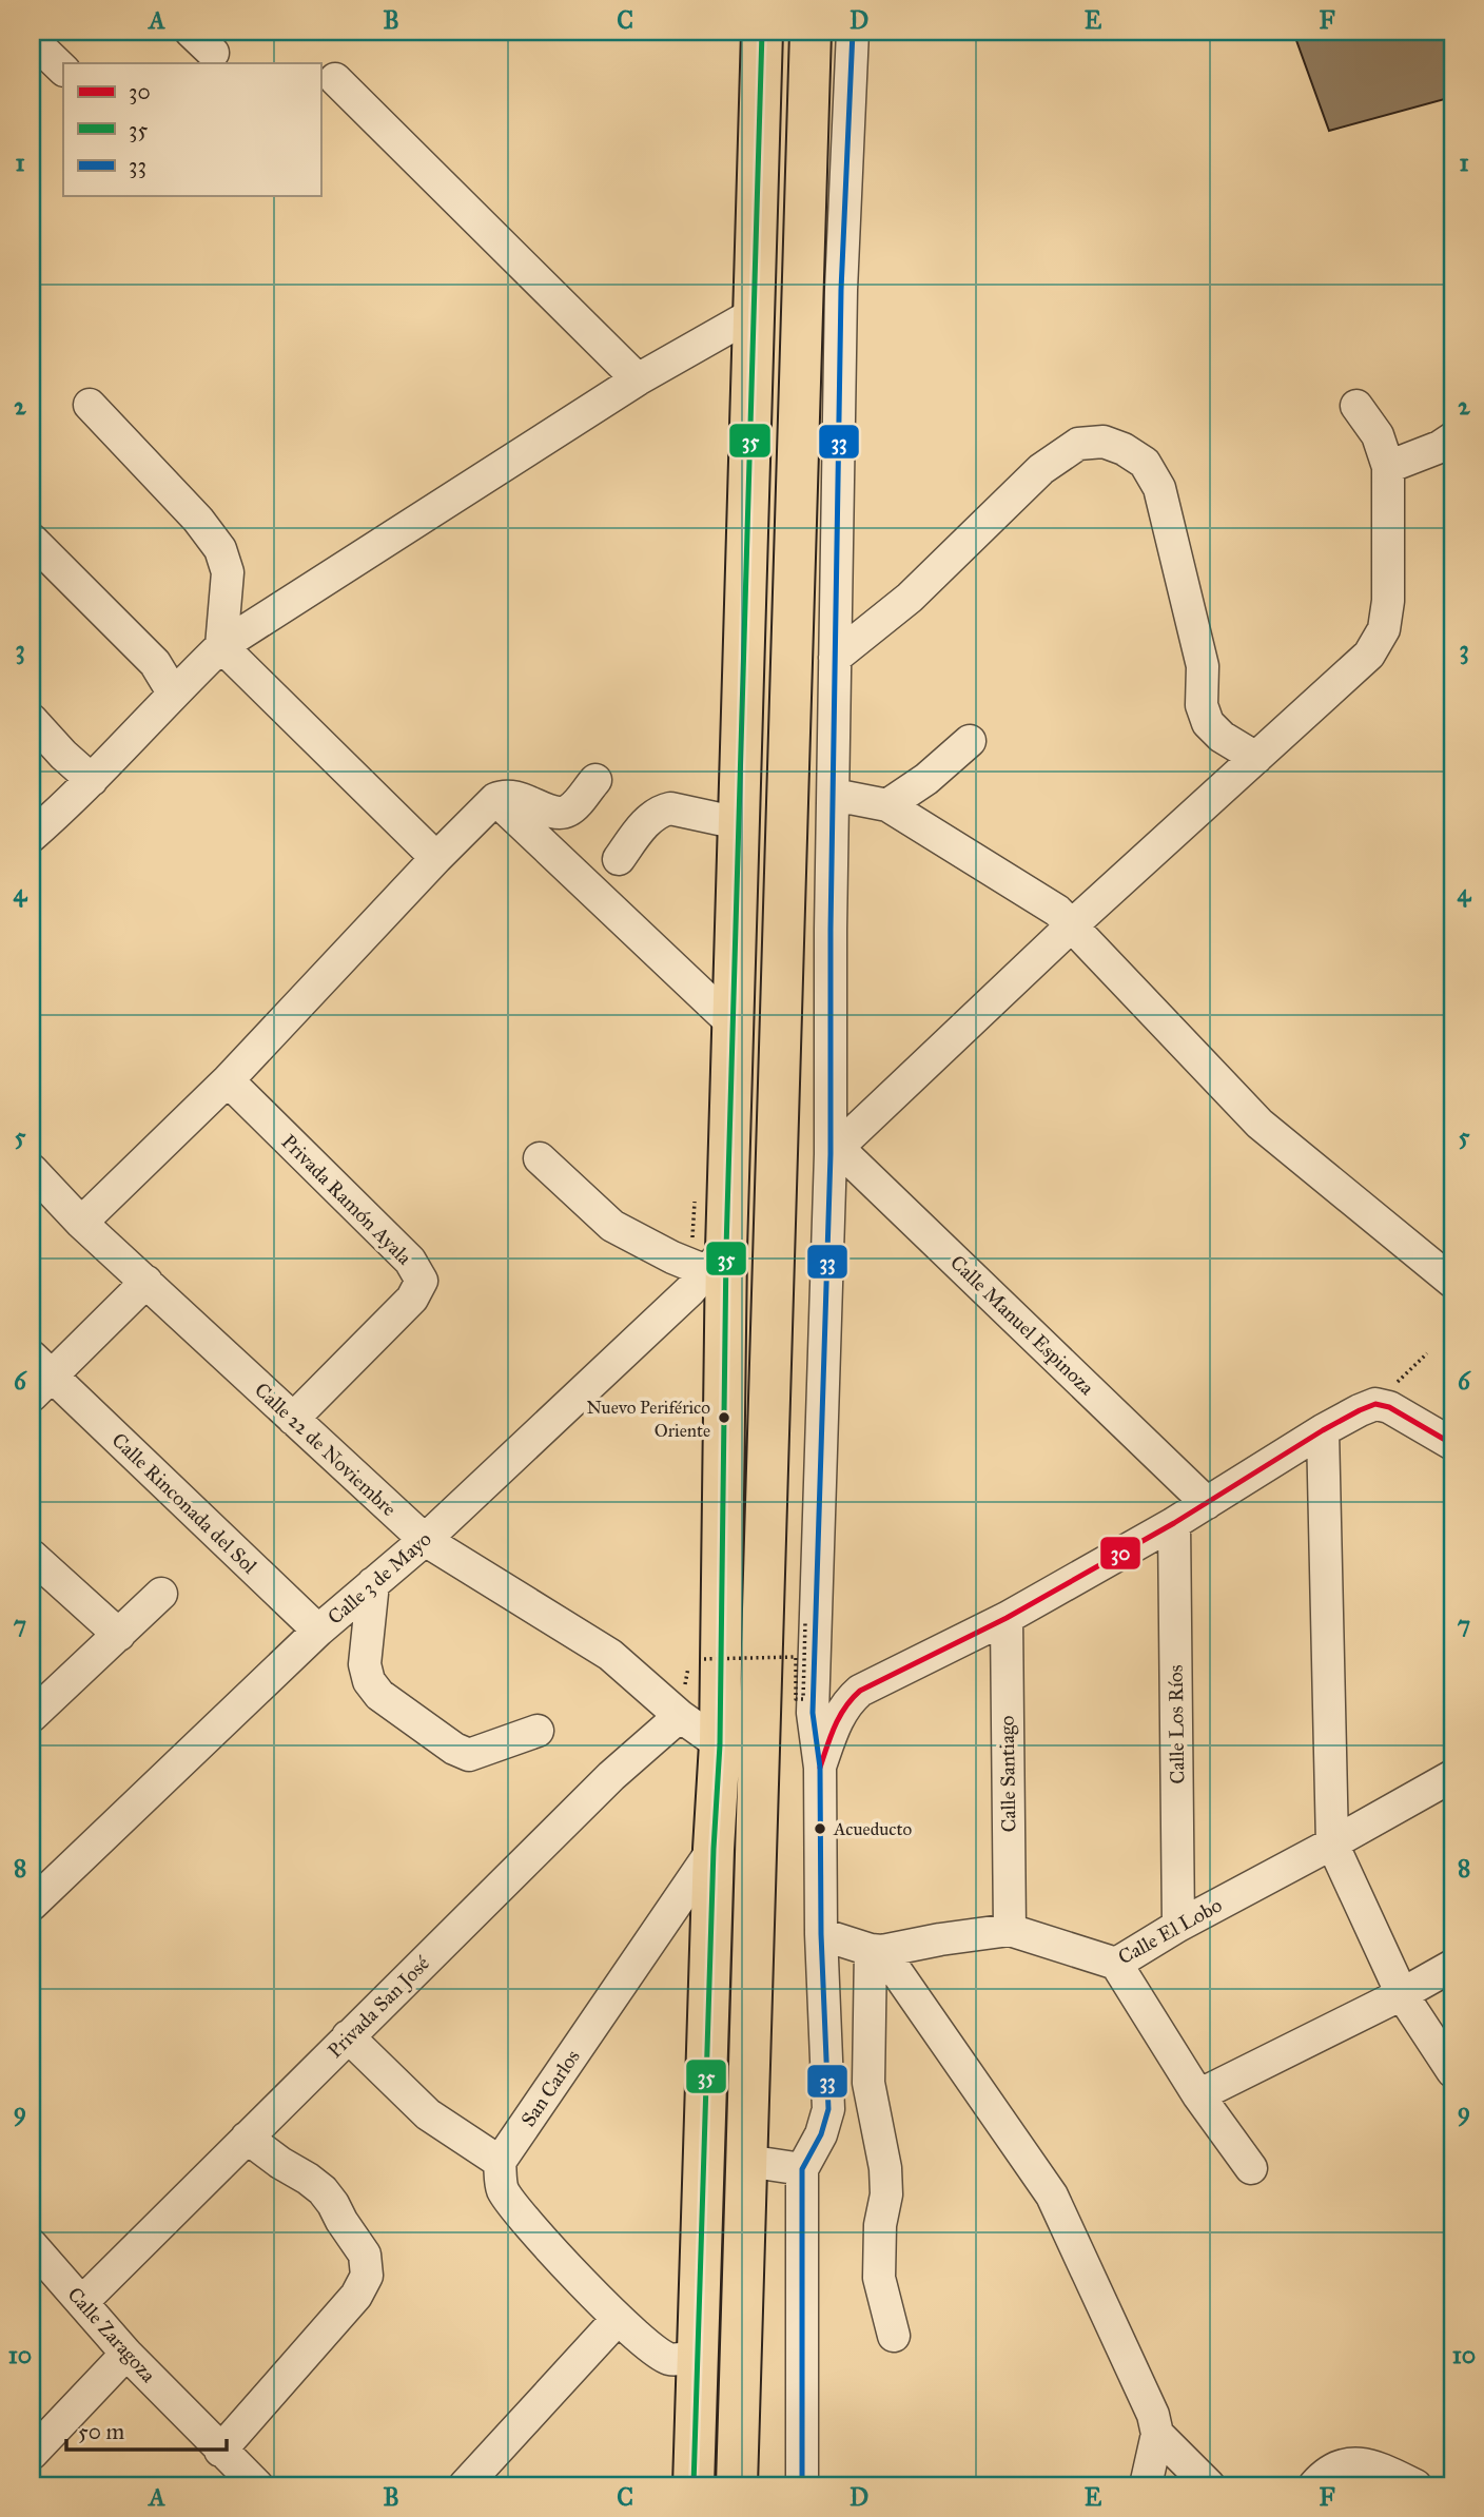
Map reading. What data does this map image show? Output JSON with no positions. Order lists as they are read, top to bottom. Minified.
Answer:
{"streets":{"street":["Privada Ramón Ayala","Calle Manuel Espinoza","Calle 22 de Noviembre","Calle Rinconada del Sol","Calle 3 de Mayo","Calle Los Ríos","Calle Santiago","Calle El Lobo","Privada San José","San Carlos","Calle Zaragoza"]},"crossings":[["Privada Ramón Ayala","Calle 22 de Noviembre"],["Calle 22 de Noviembre","Calle 3 de Mayo"],["Calle 22 de Noviembre","Privada San José"],["Calle Rinconada del Sol","Calle 3 de Mayo"],["Calle Los Ríos","Calle El Lobo"],["Calle Santiago","Calle El Lobo"],["Privada San José","Calle Zaragoza"]],"places":["Nuevo Periférico Oriente","Acueducto"],"lines":["transit line 35","transit line 33","transit line 30"],"legend":["30","35","33"],"scale_bar":"50 m","grid":{"columns":["A","B","C","D","E","F"],"rows":["1","2","3","4","5","6","7","8","9","10"]}}
